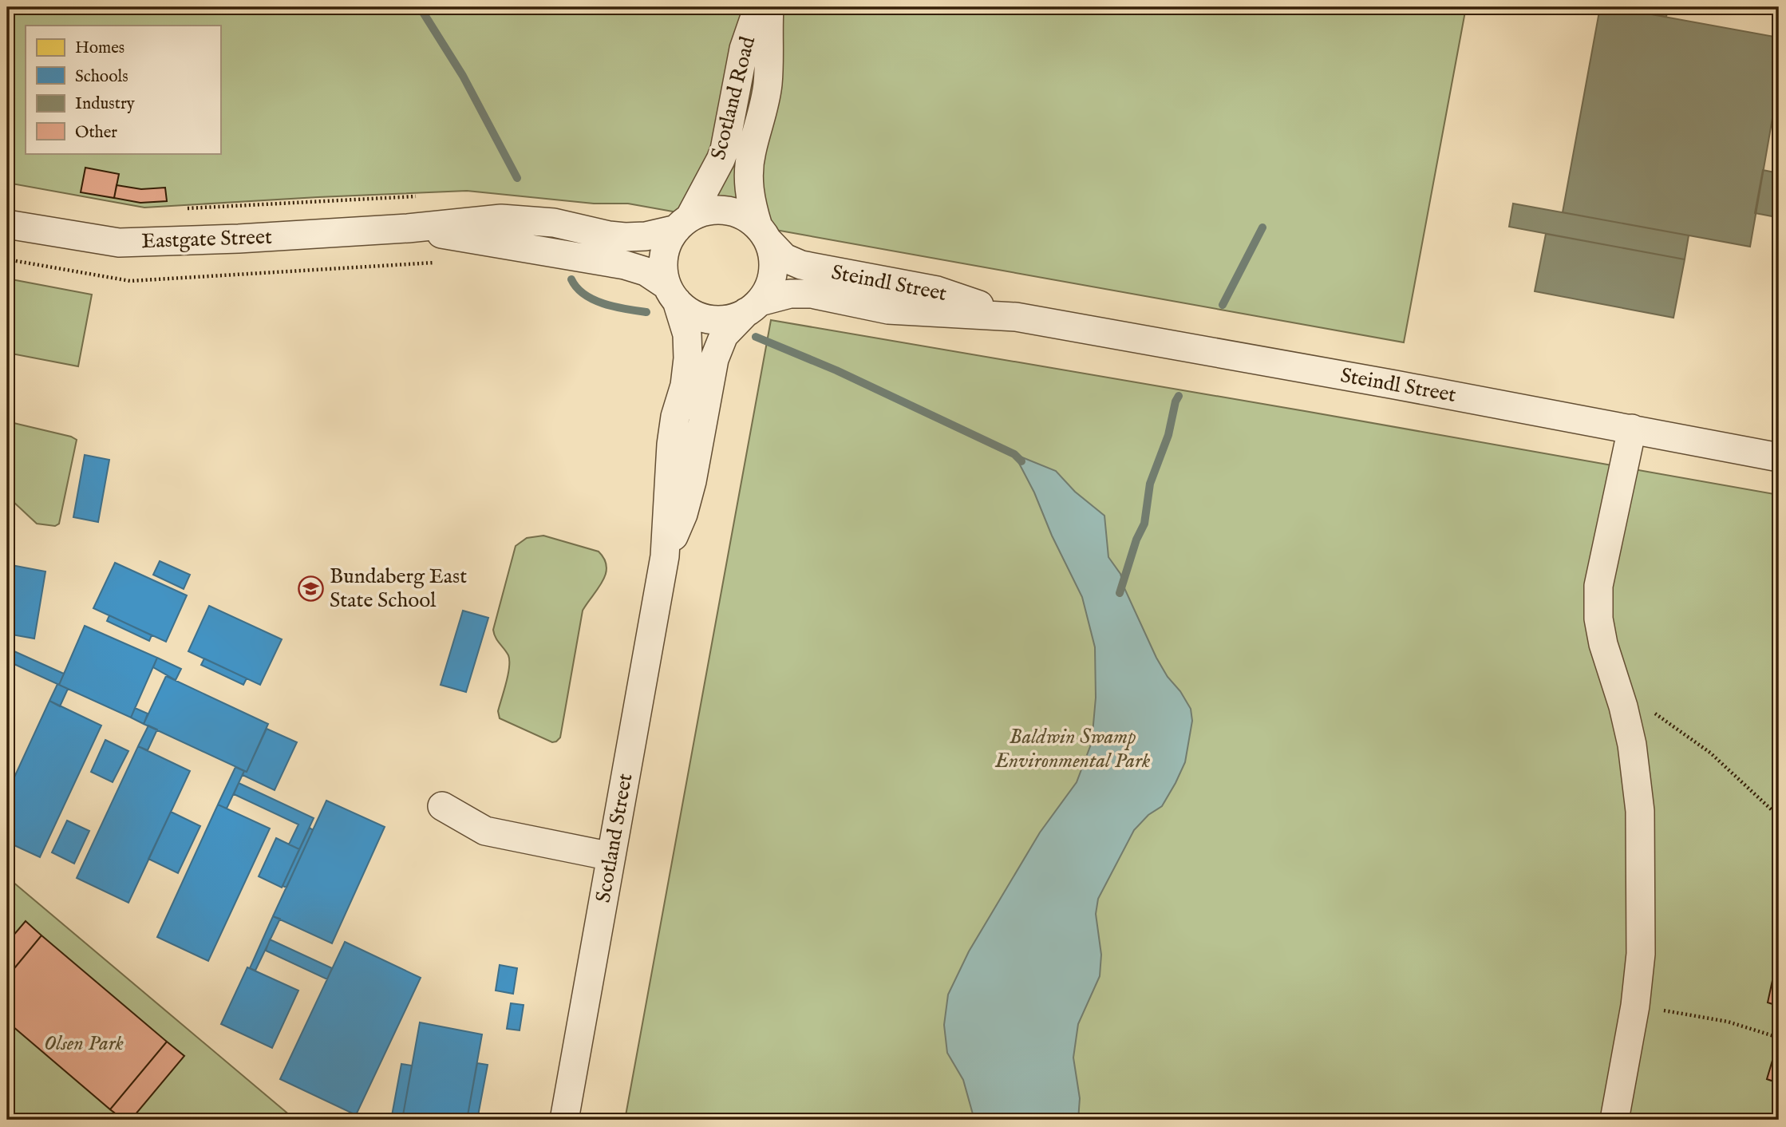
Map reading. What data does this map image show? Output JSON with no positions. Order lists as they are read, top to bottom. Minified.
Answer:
{"streets":{"street":["Scotland Road","Eastgate Street","Steindl Street","Scotland Street"]},"crossings":[["Scotland Road","Eastgate Street"],["Scotland Road","Steindl Street"],["Scotland Road","Scotland Street"],["Eastgate Street","Steindl Street"],["Eastgate Street","Scotland Street"],["Steindl Street","Scotland Street"]],"parks":["Baldwin Swamp Environmental Park","Olsen Park"],"places":{"school or university":["Bundaberg East State School"]},"legend":["Homes","Schools","Industry","Other"]}
